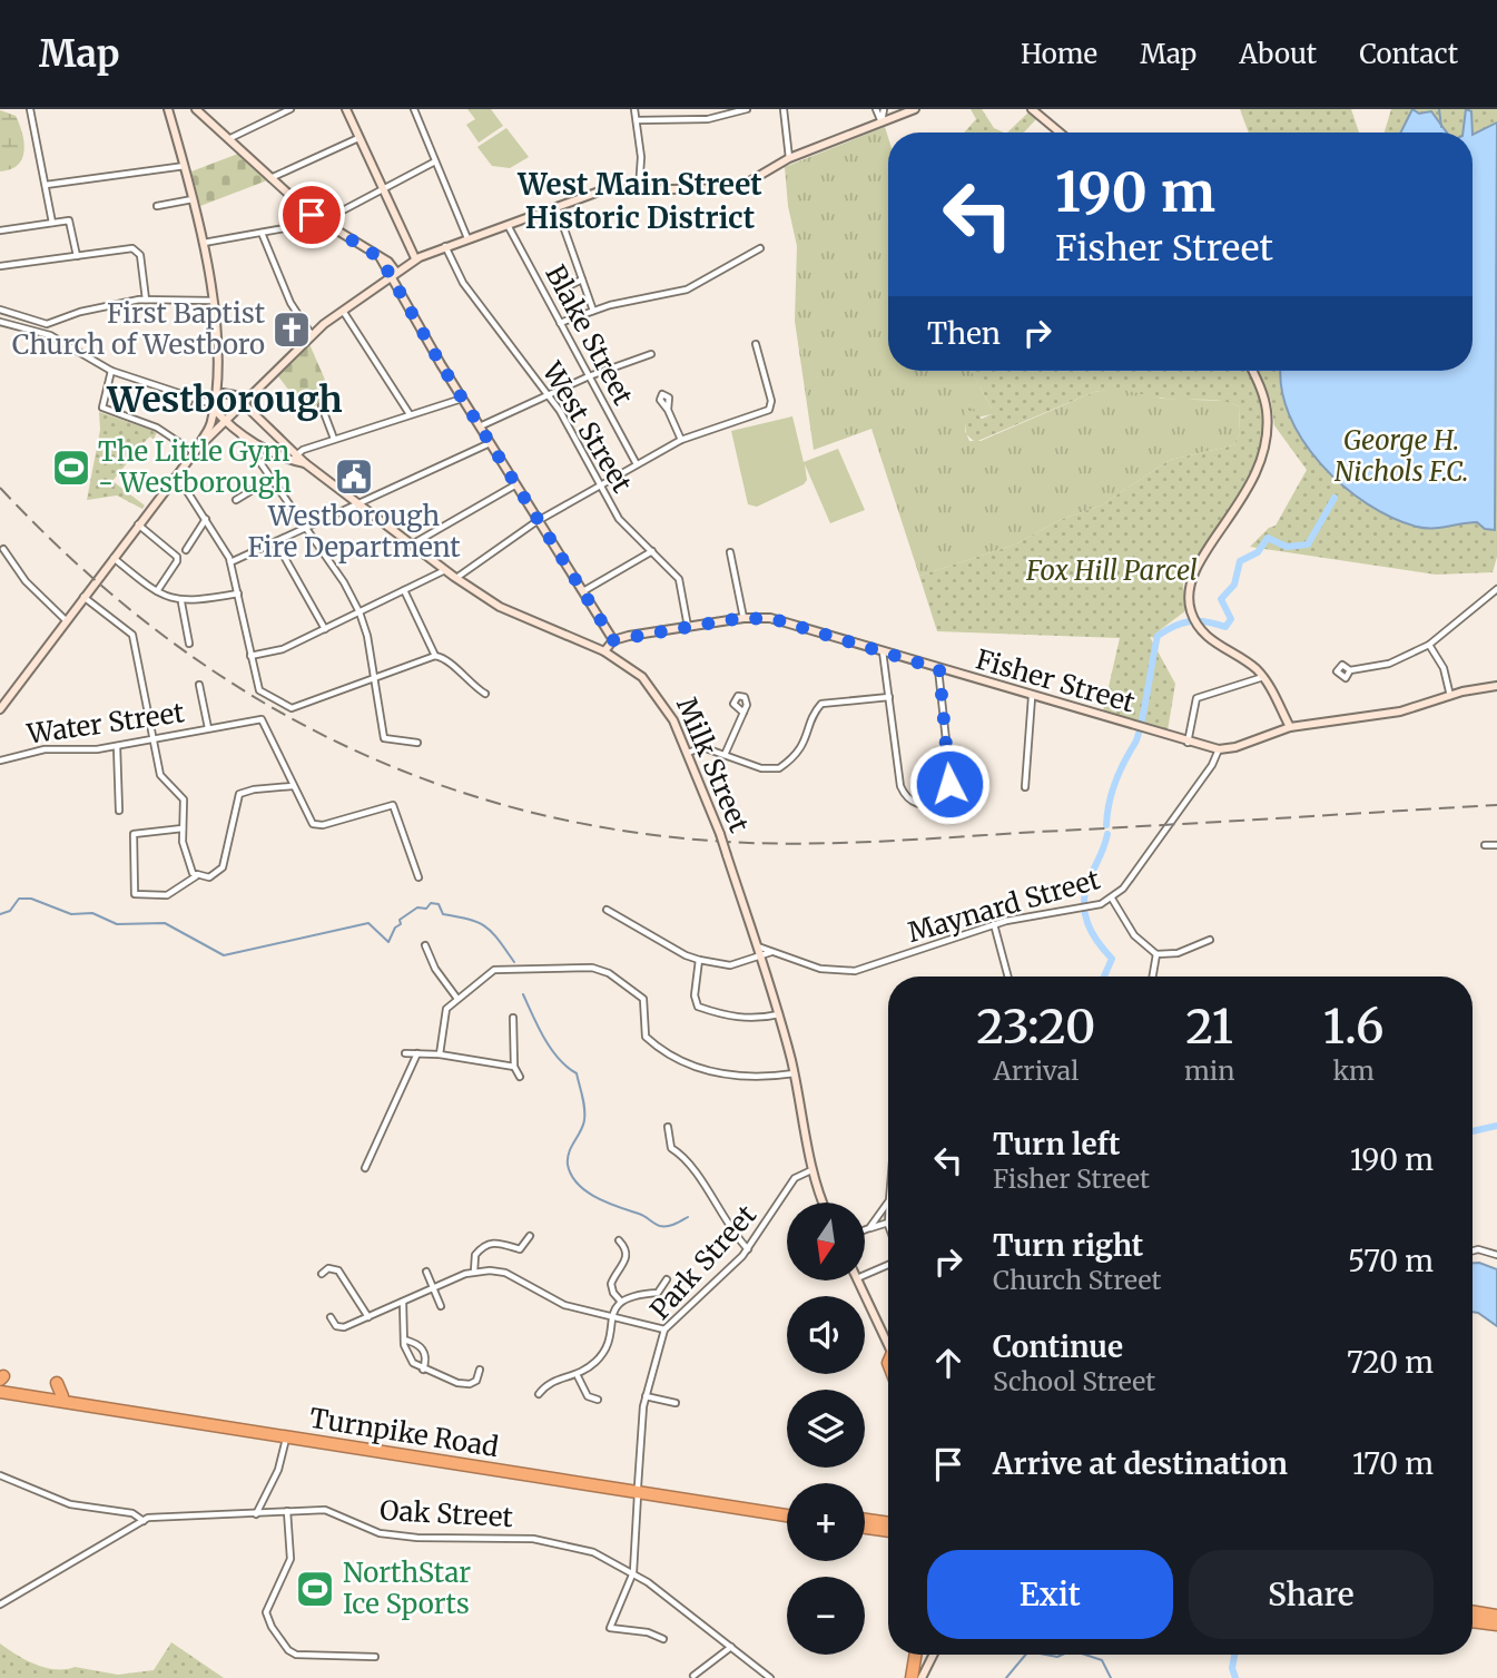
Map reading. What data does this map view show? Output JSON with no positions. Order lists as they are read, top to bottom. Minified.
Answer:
{"streets":{"highway":["Turnpike Road"],"main road":["Fisher Street","Milk Street"],"street":["Blake Street","West Street","Water Street","Maynard Street","Park Street","Oak Street"]},"crossings":[["West Street","Fisher Street"],["Fisher Street","Maynard Street"],["Milk Street","Maynard Street"],["Milk Street","Park Street"],["Park Street","Turnpike Road"],["Park Street","Oak Street"]],"districts":["West Main Street Historic District","Westborough"],"parks":["George H. Nichols F.C.","Fox Hill Parcel"],"places":{"church":["First Baptist Church of Westboro"],"sports":["The Little Gym - Westborough","NorthStar Ice Sports"],"public building":["Westborough Fire Department"]},"north":"bottom","page":{"header":"Map","nav":["Home","Map","About","Contact"],"turn":["190 m","Fisher Street"],"then":"Then","eta":["23:20","Arrival","21","min","1.6","km"],"list":[{"name":"Turn left","note":"Fisher Street","value":"190 m"},{"name":"Turn right","note":"Church Street","value":"570 m"},{"name":"Continue","note":"School Street","value":"720 m"},{"name":"Arrive at destination","value":"170 m"}],"map_buttons":["+","−"],"buttons":["Exit","Share"]}}
